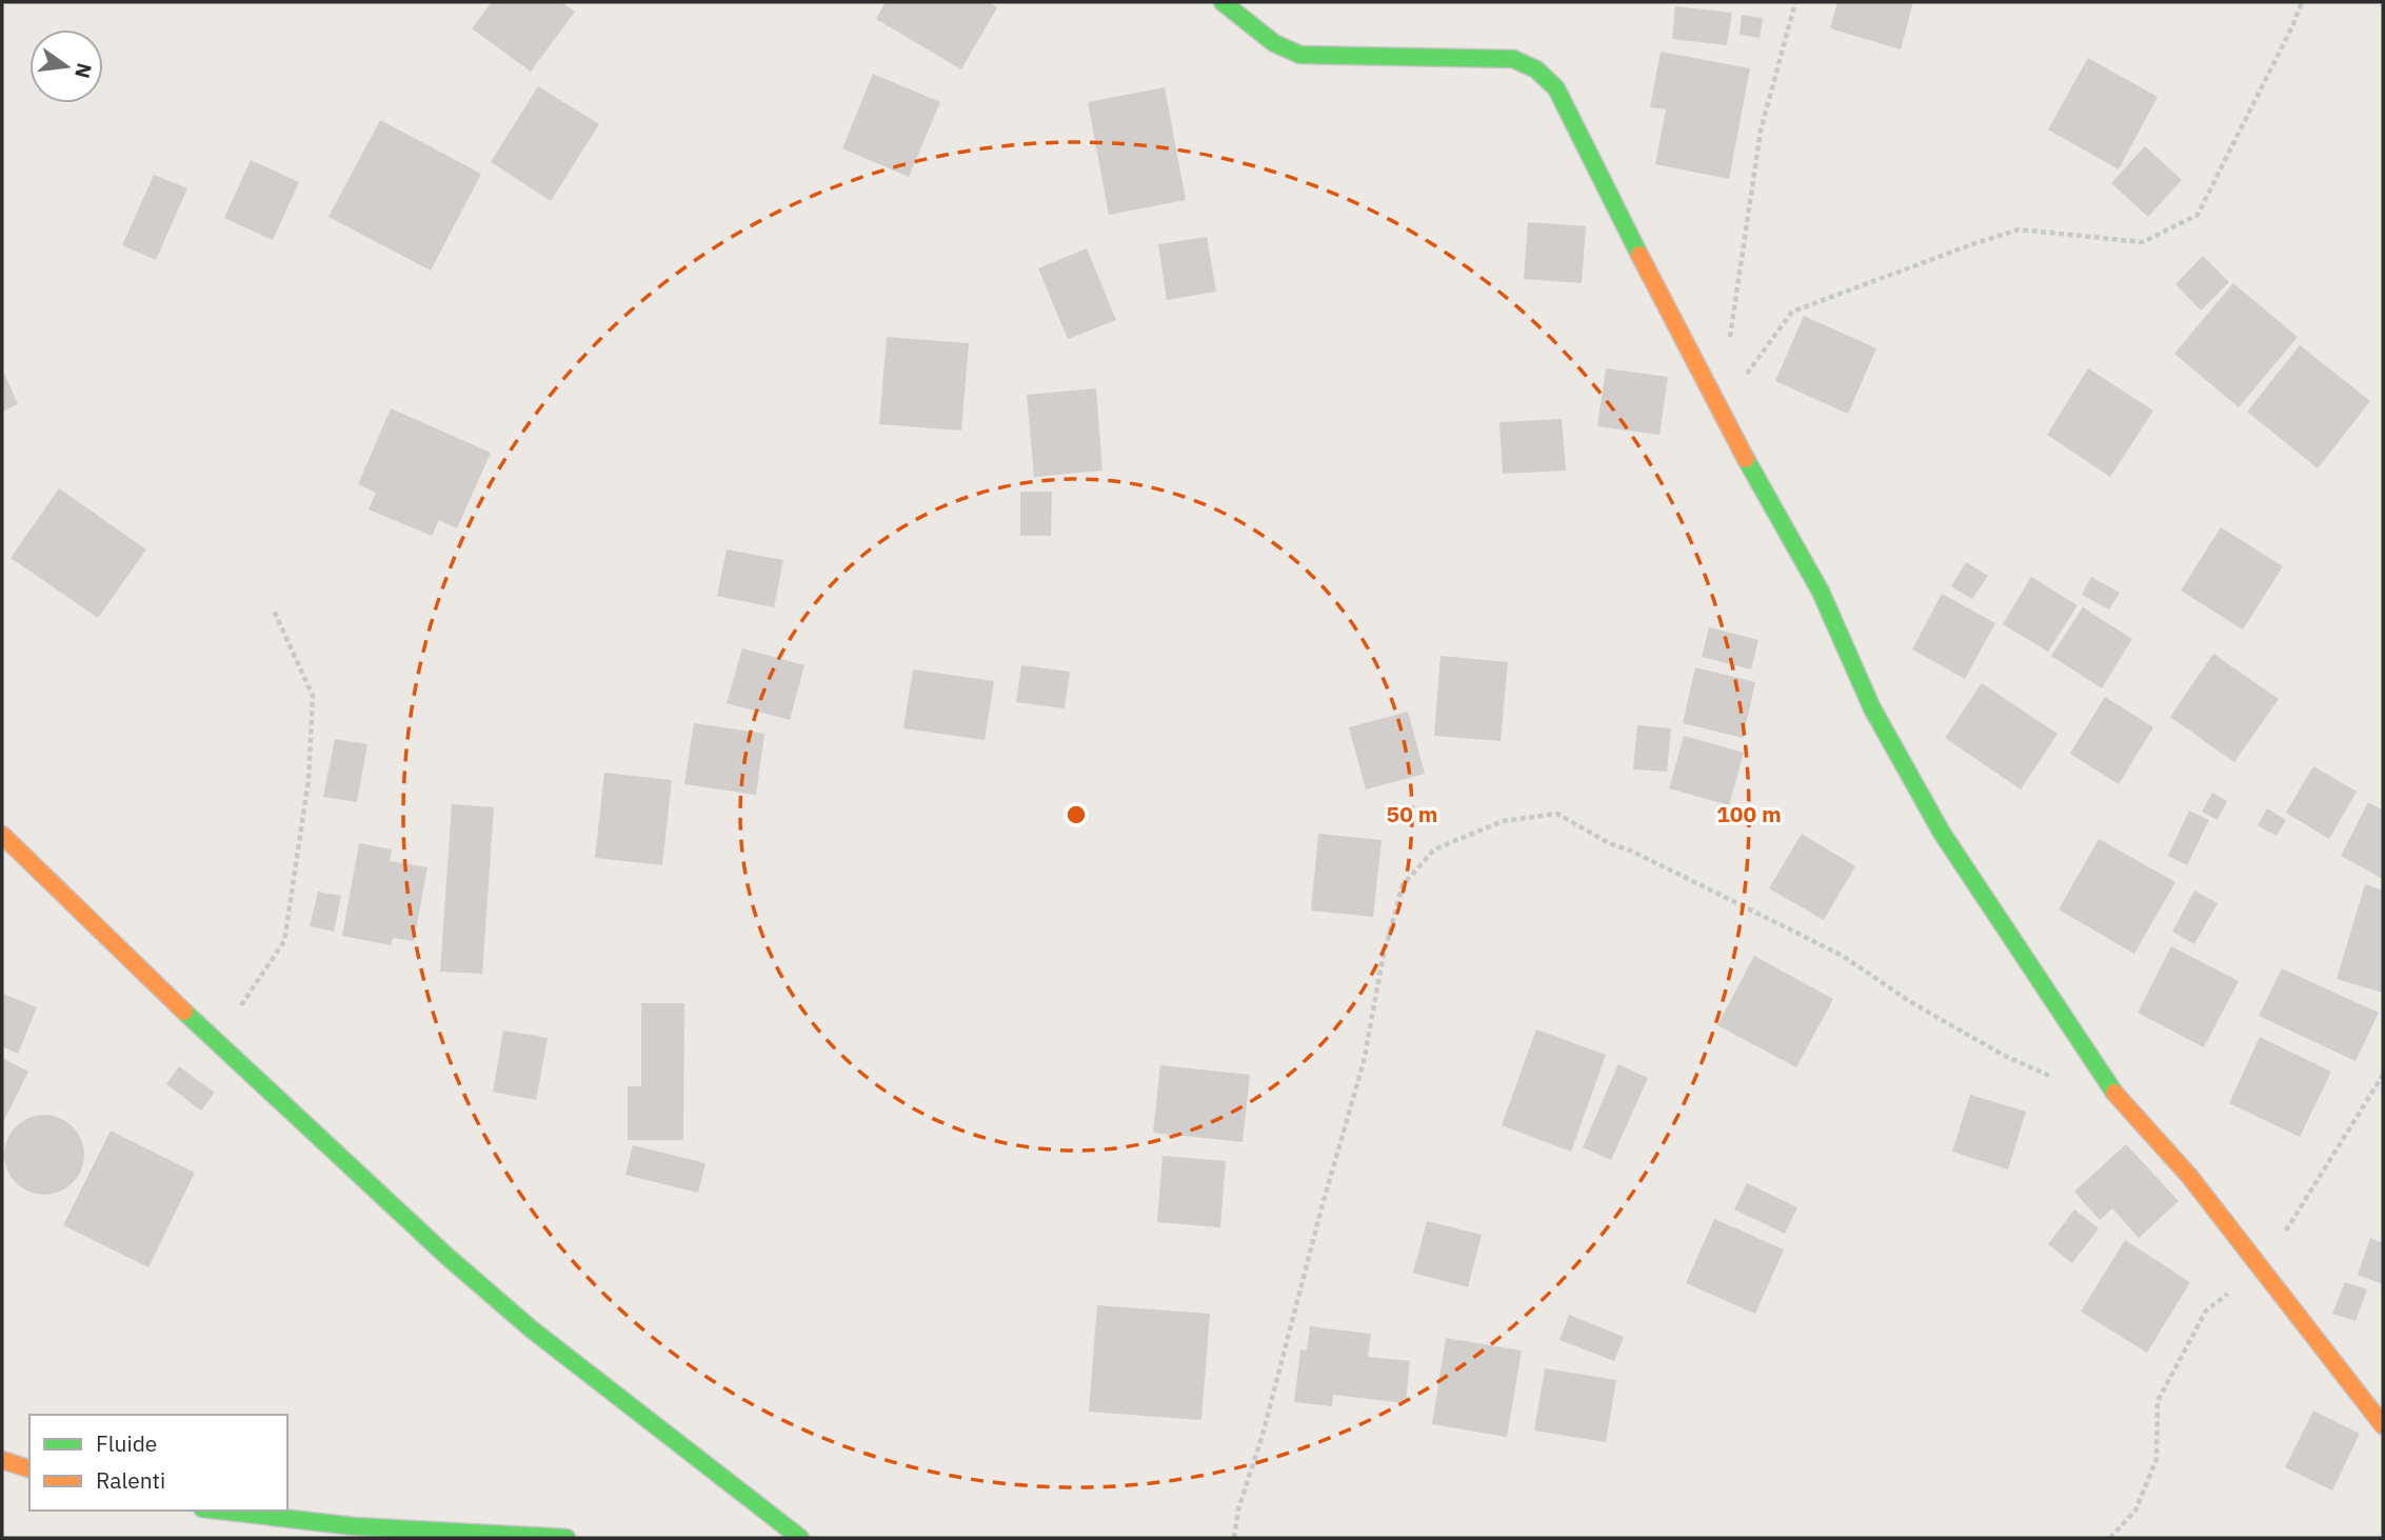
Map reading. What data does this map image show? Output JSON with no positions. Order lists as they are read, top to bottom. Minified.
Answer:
{"legend":["Fluide","Ralenti"],"north":"right","rings":["50 m","100 m"]}
